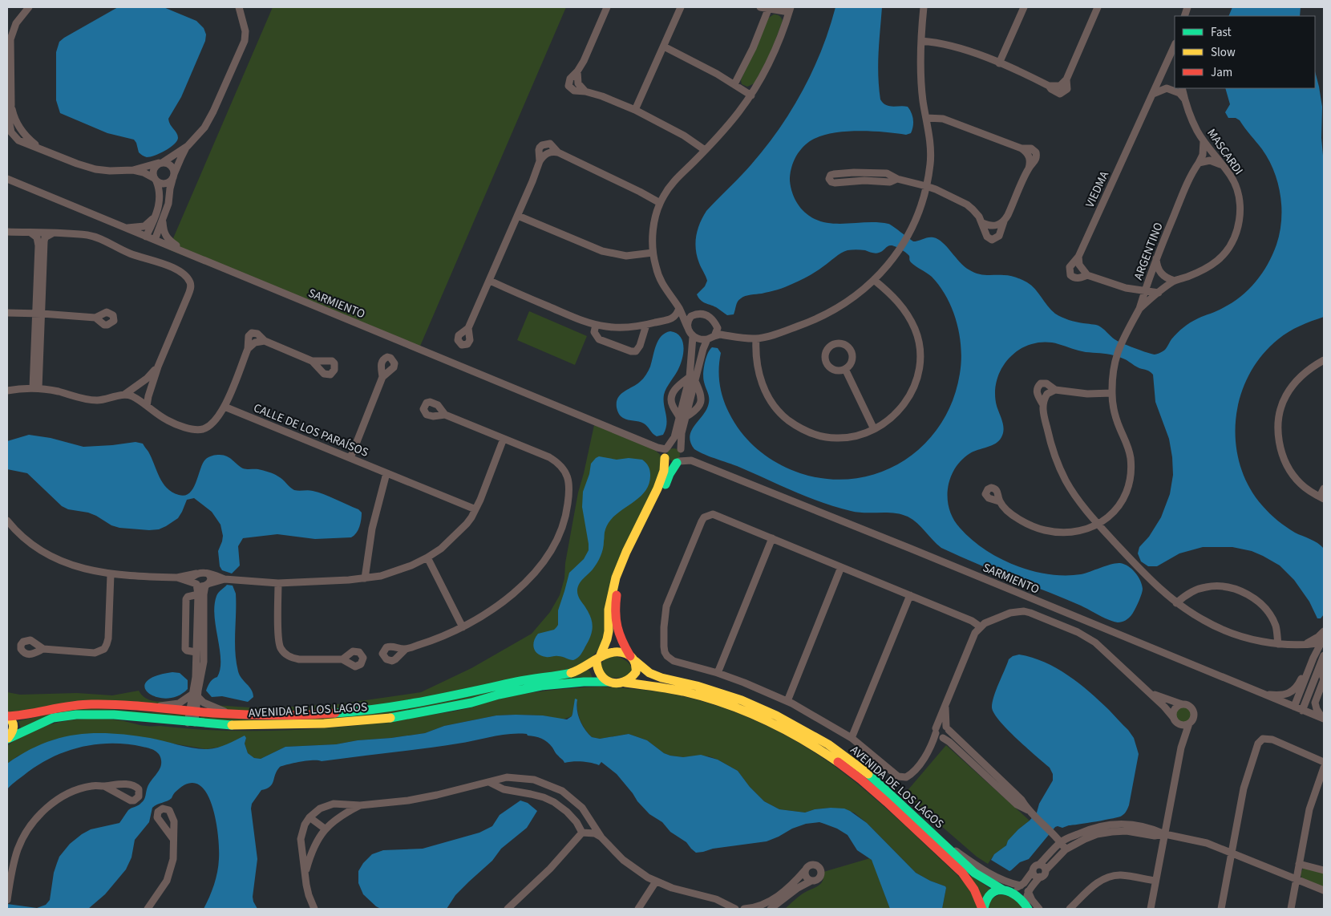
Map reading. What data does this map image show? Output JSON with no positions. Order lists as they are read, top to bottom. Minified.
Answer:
{"streets":{"street":["MASCARDI","VIEDMA","ARGENTINO","SARMIENTO","CALLE DE LOS PARAÍSOS","AVENIDA DE LOS LAGOS"]},"crossings":[["MASCARDI","ARGENTINO"]],"legend":["Fast","Slow","Jam"]}
